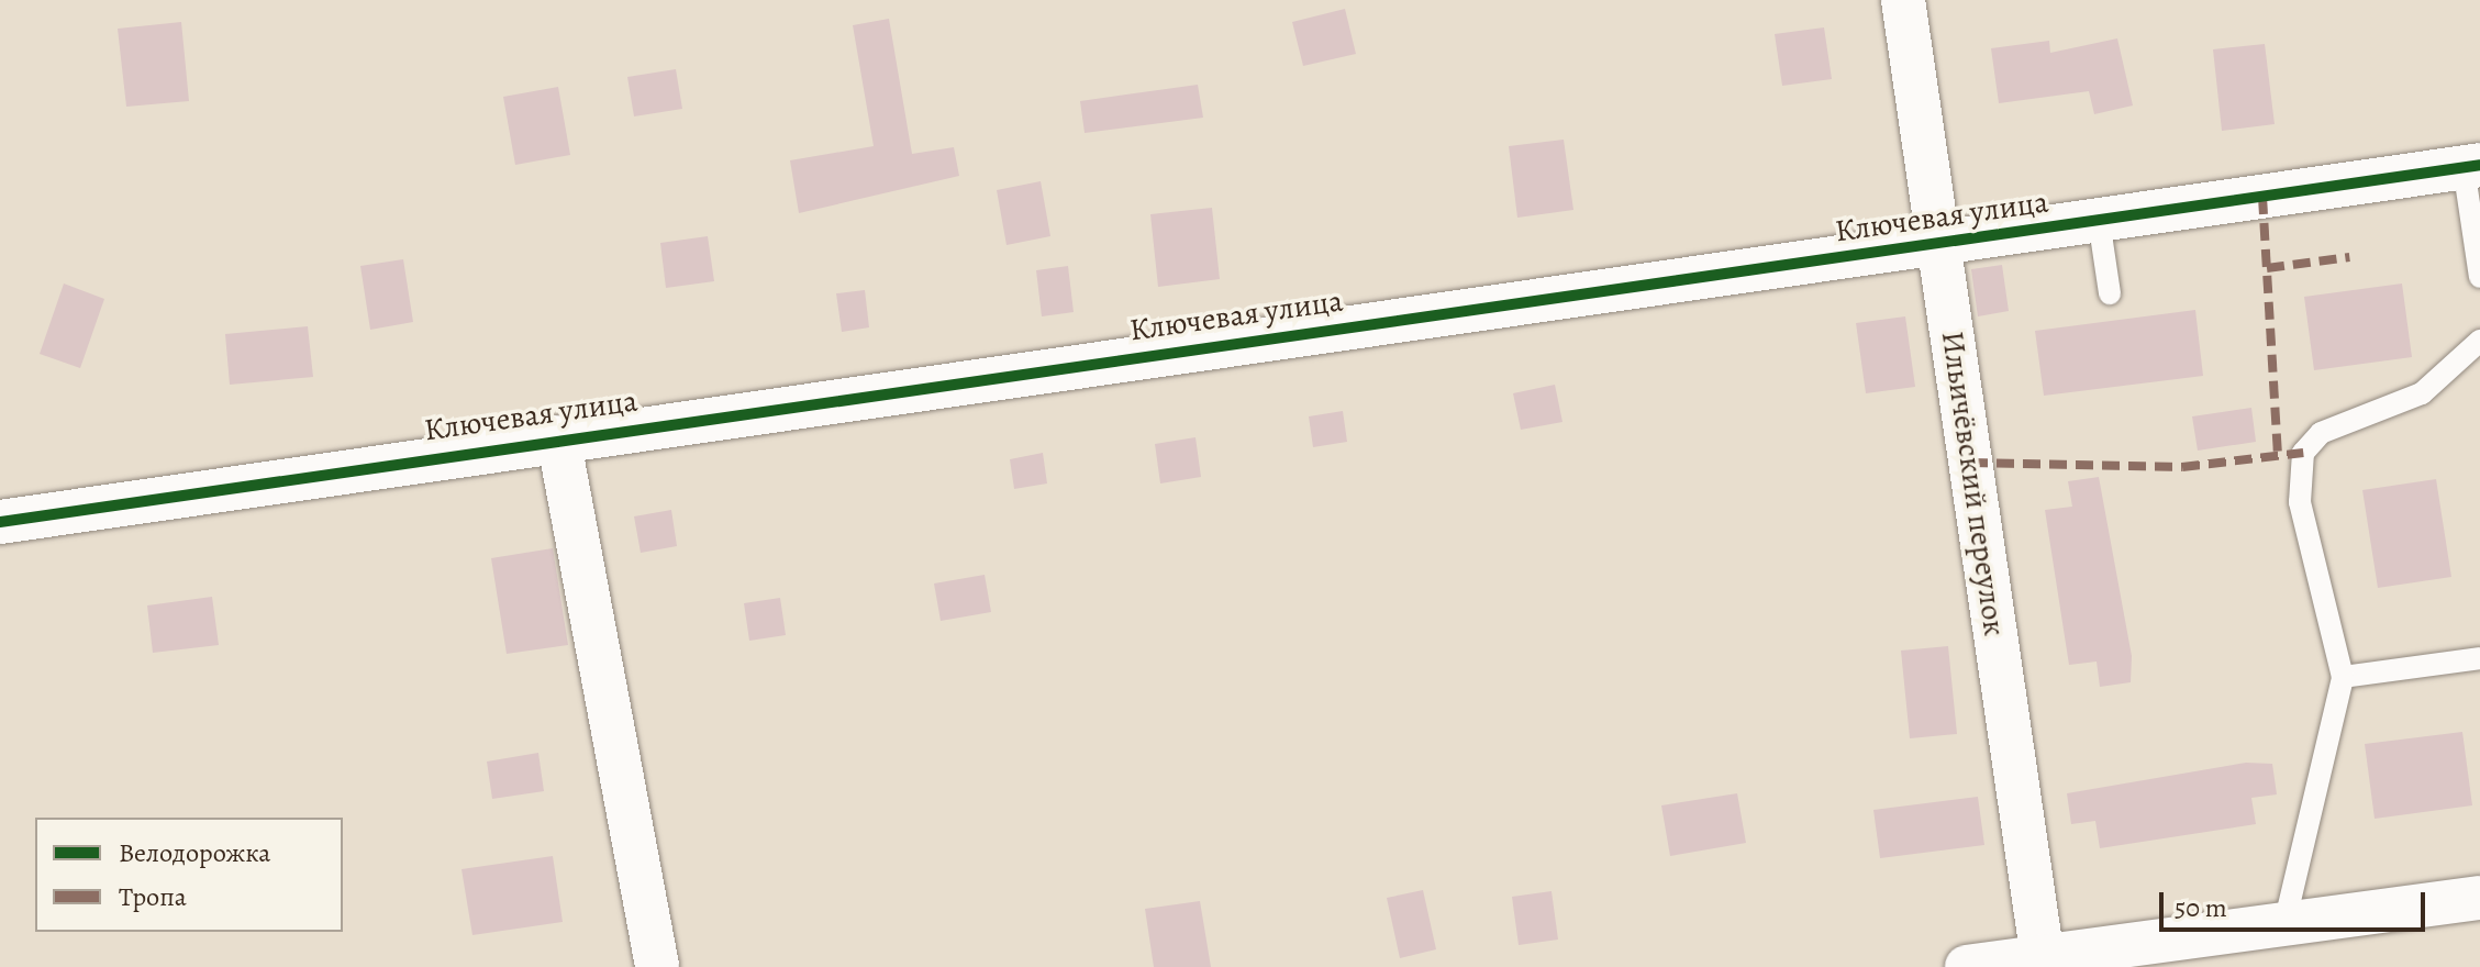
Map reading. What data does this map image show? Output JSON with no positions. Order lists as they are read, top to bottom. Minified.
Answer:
{"streets":{"street":["Ключевая улица","Ильичёвский переулок"]},"crossings":[["Ключевая улица","Ильичёвский переулок"]],"legend":["Велодорожка","Тропа"],"scale_bar":"50 m"}
